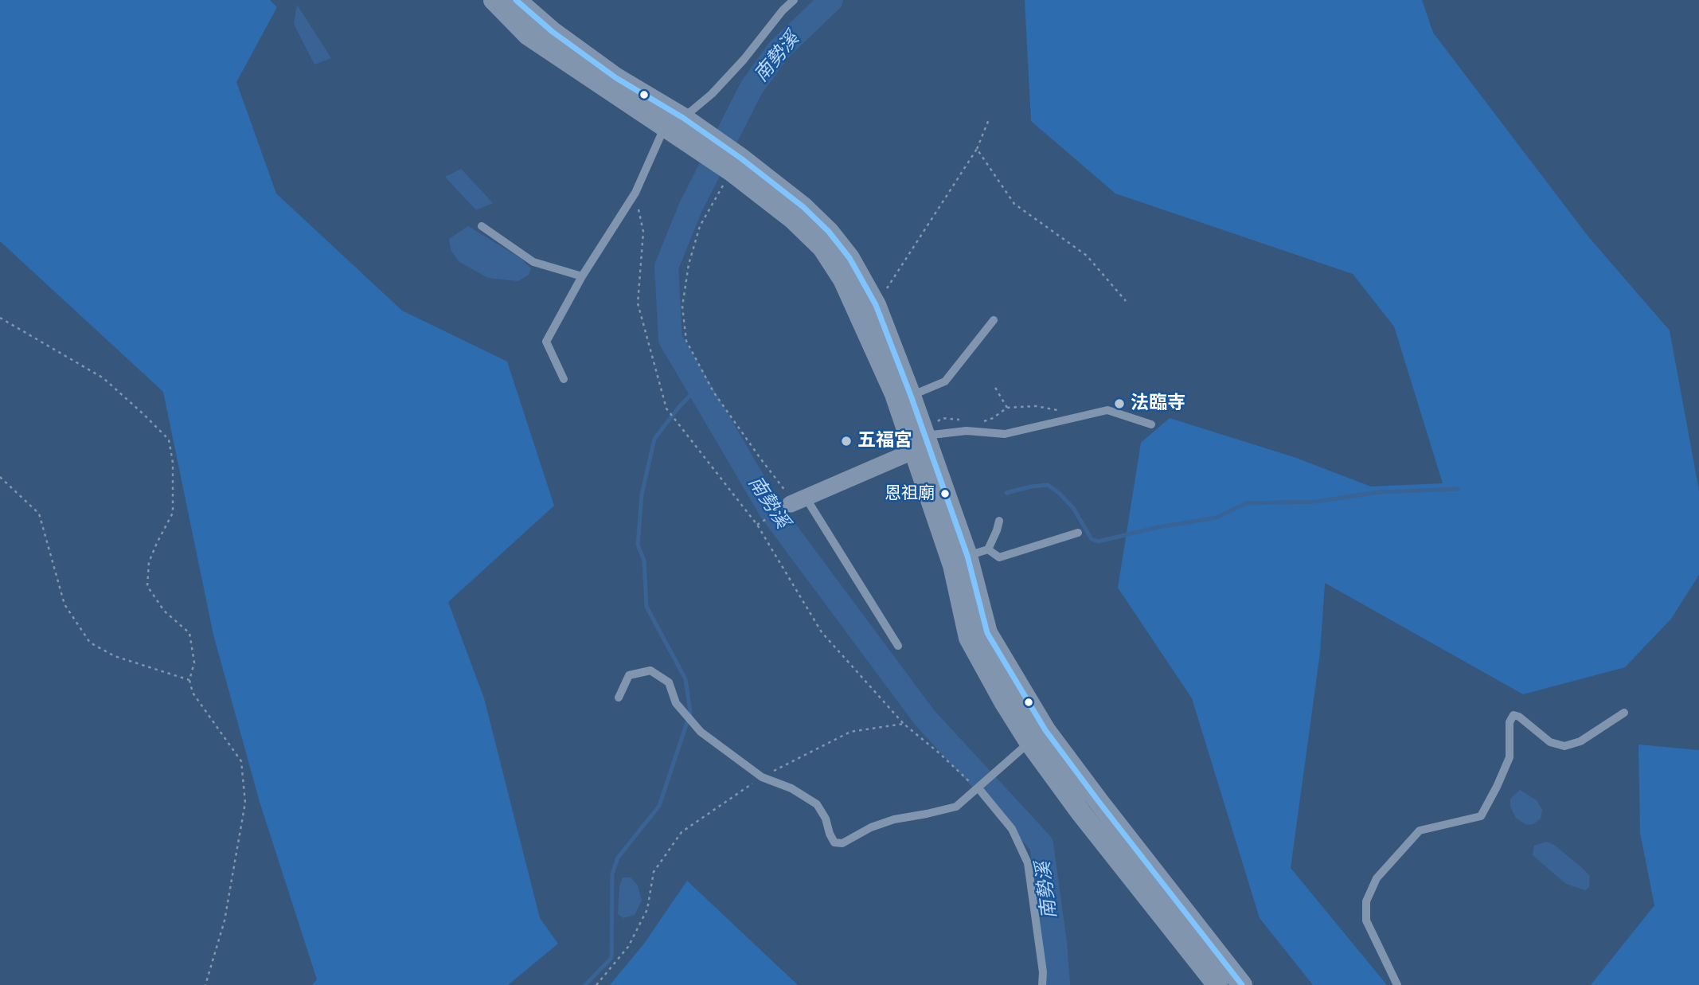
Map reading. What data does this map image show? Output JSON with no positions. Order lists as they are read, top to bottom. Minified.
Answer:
{"water":["南勢溪"],"places":["法臨寺","五福宮","恩祖廟"]}
